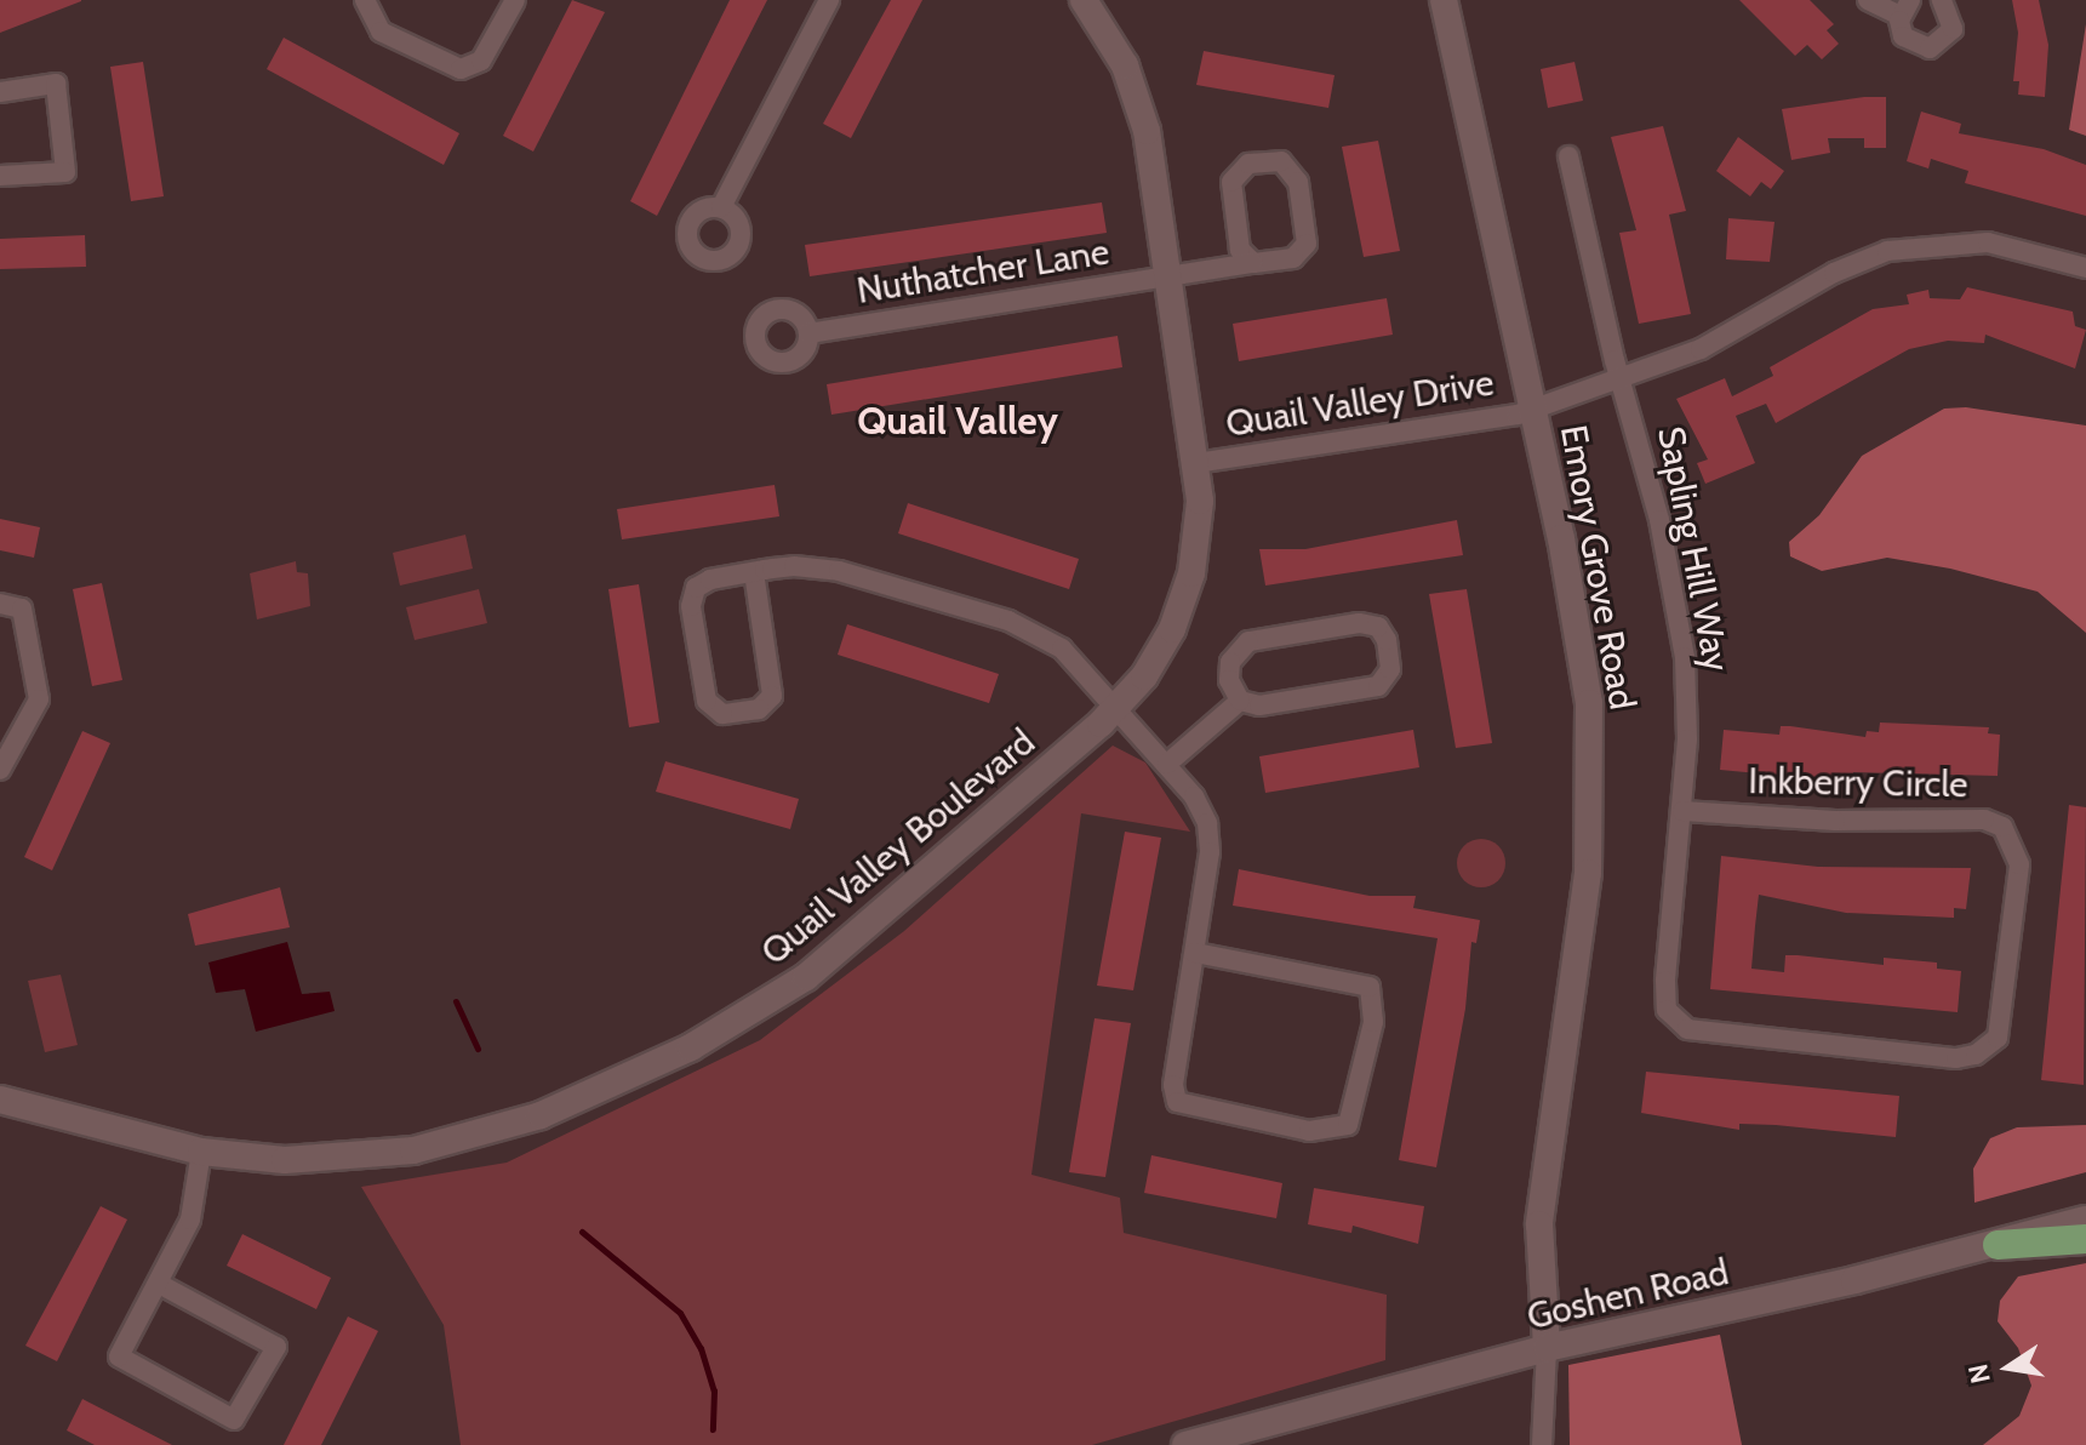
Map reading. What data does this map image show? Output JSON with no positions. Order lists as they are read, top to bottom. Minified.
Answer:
{"streets":{"street":["Nuthatcher Lane","Quail Valley Drive","Sapling Hill Way","Emory Grove Road","Inkberry Circle","Quail Valley Boulevard","Goshen Road"]},"crossings":[["Nuthatcher Lane","Quail Valley Boulevard"],["Quail Valley Drive","Sapling Hill Way"],["Quail Valley Drive","Emory Grove Road"],["Quail Valley Drive","Quail Valley Boulevard"],["Sapling Hill Way","Emory Grove Road"],["Sapling Hill Way","Inkberry Circle"],["Emory Grove Road","Goshen Road"]],"districts":["Quail Valley"],"north":"left"}
